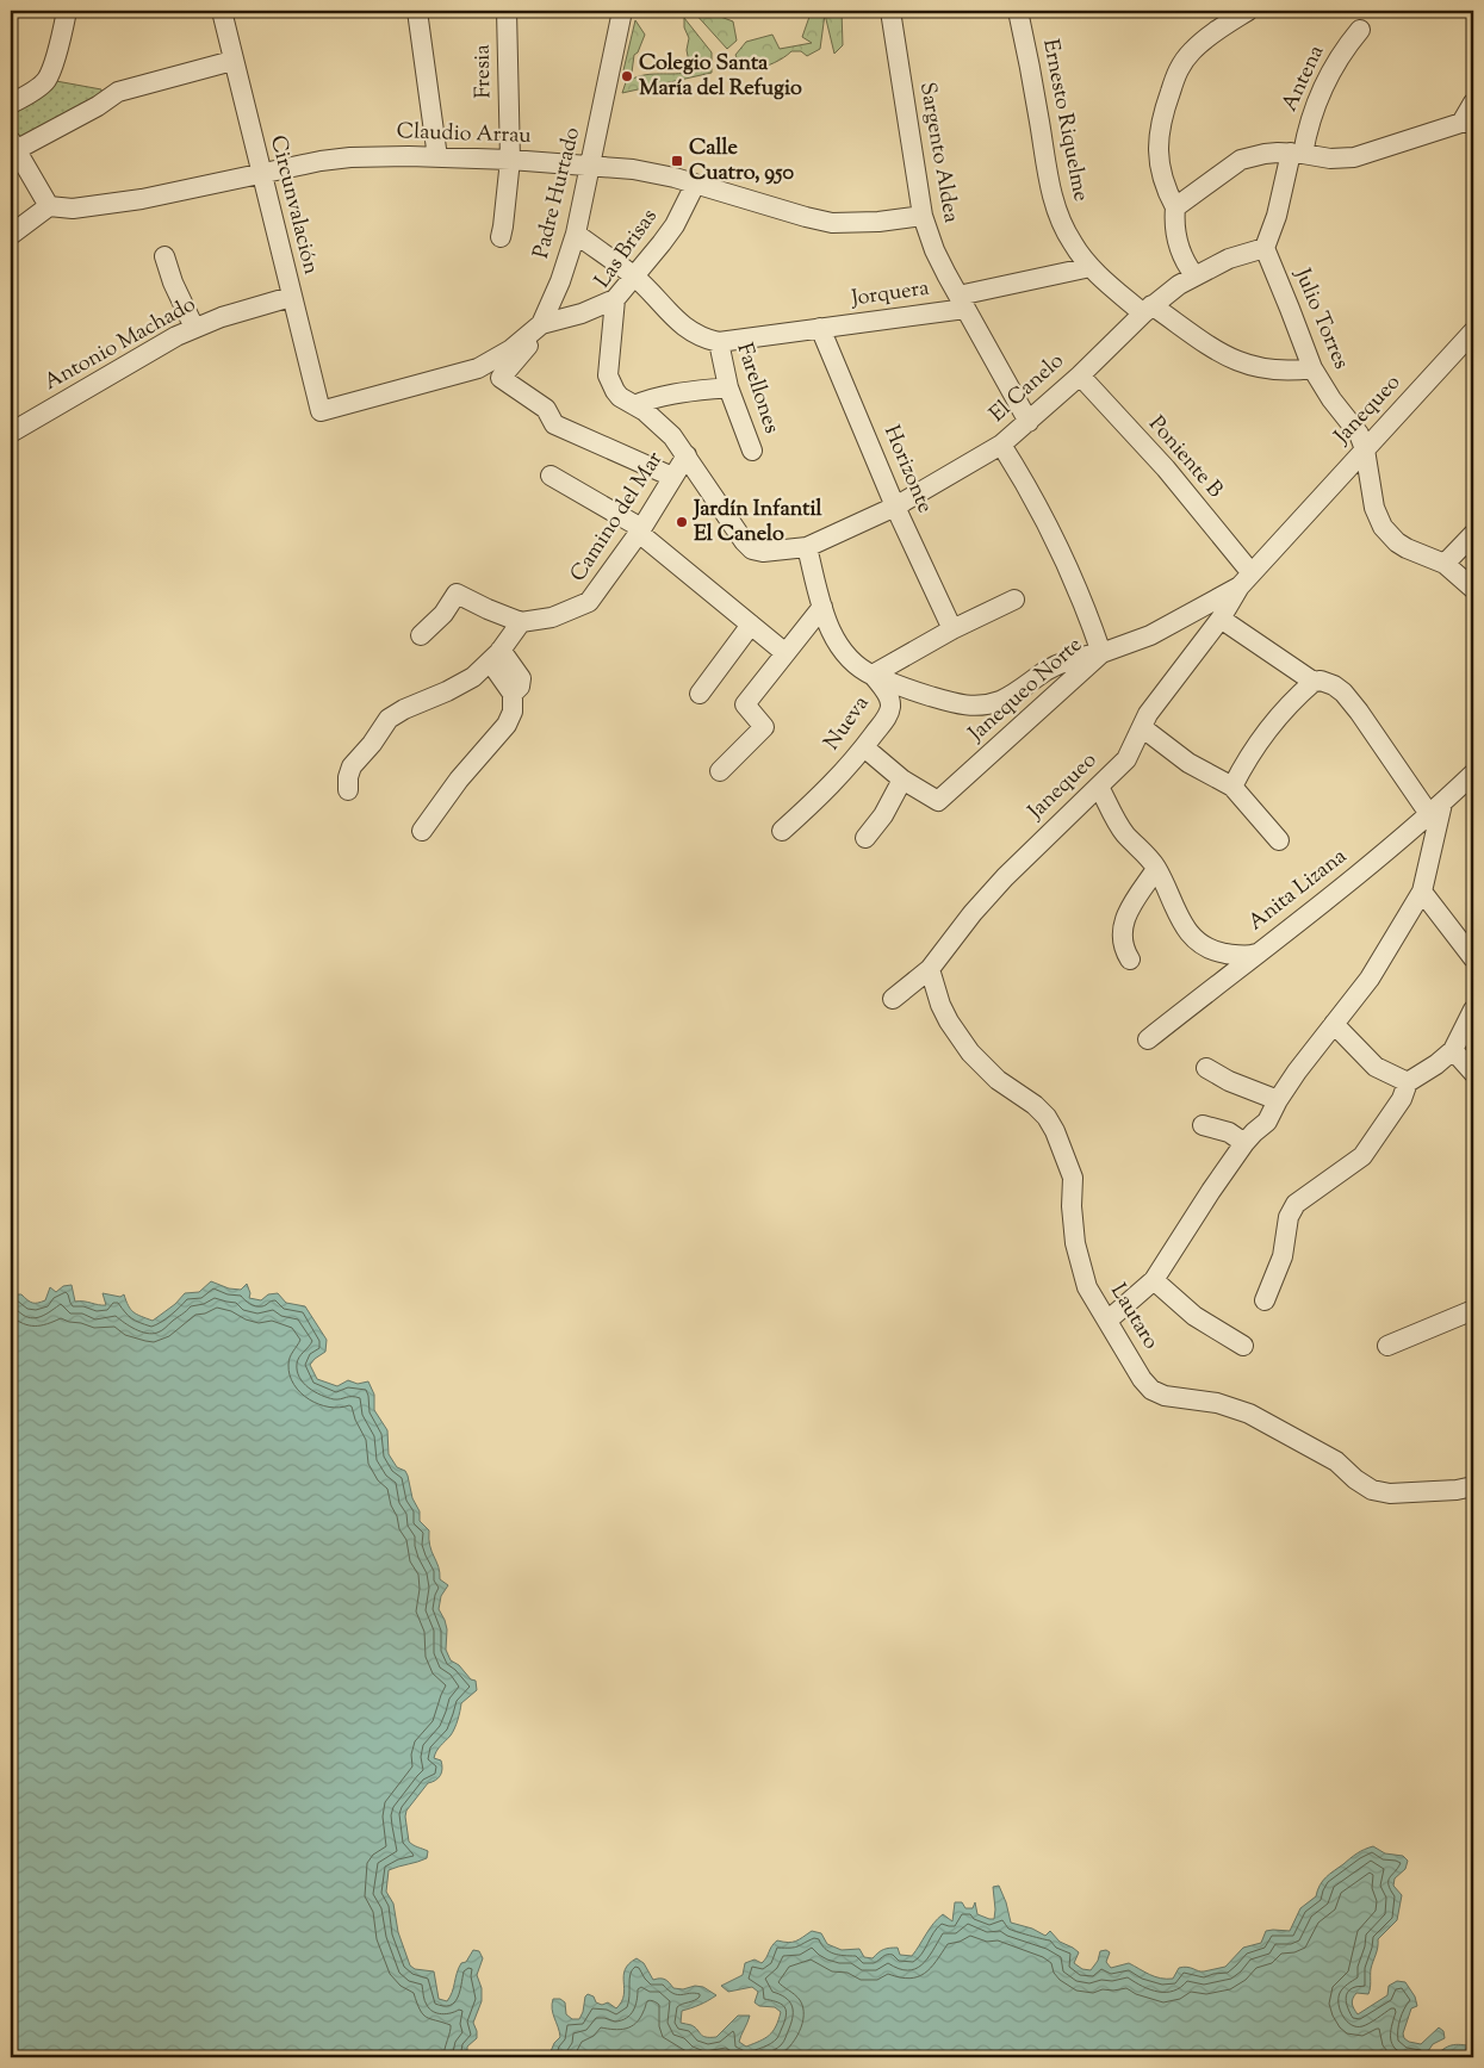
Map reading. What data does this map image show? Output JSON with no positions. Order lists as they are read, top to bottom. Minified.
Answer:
{"streets":{"street":["Fresia","Antena","Ernesto Riquelme","Claudio Arrau","Sargento Aldea","Padre Hurtado","Circunvalación","Las Brisas","Jorquera","Julio Torres","Antonio Machado","Farellones","El Canelo","Janequeo","Poniente B","Horizonte","Camino del Mar","Janequeo Norte","Nueva","Anita Lizana","Lautaro"]},"crossings":[["Fresia","Claudio Arrau"],["Ernesto Riquelme","Jorquera"],["Ernesto Riquelme","Julio Torres"],["Ernesto Riquelme","El Canelo"],["Claudio Arrau","Sargento Aldea"],["Claudio Arrau","Padre Hurtado"],["Claudio Arrau","Circunvalación"],["Claudio Arrau","Las Brisas"],["Sargento Aldea","Jorquera"],["Sargento Aldea","El Canelo"],["Padre Hurtado","Circunvalación"],["Padre Hurtado","Farellones"],["Circunvalación","Antonio Machado"],["Las Brisas","Farellones"],["Las Brisas","El Canelo"],["Las Brisas","Camino del Mar"],["Jorquera","Farellones"],["Jorquera","Horizonte"],["Julio Torres","El Canelo"],["Julio Torres","Janequeo"],["El Canelo","Poniente B"],["El Canelo","Horizonte"],["Janequeo","Poniente B"],["Janequeo","Janequeo Norte"],["Janequeo","Lautaro"],["Poniente B","Janequeo Norte"],["Horizonte","Nueva"],["Janequeo Norte","Nueva"]],"places":{"other":["Colegio Santa María del Refugio","Jardín Infantil El Canelo"],"transit":["Calle Cuatro, 950"]}}
